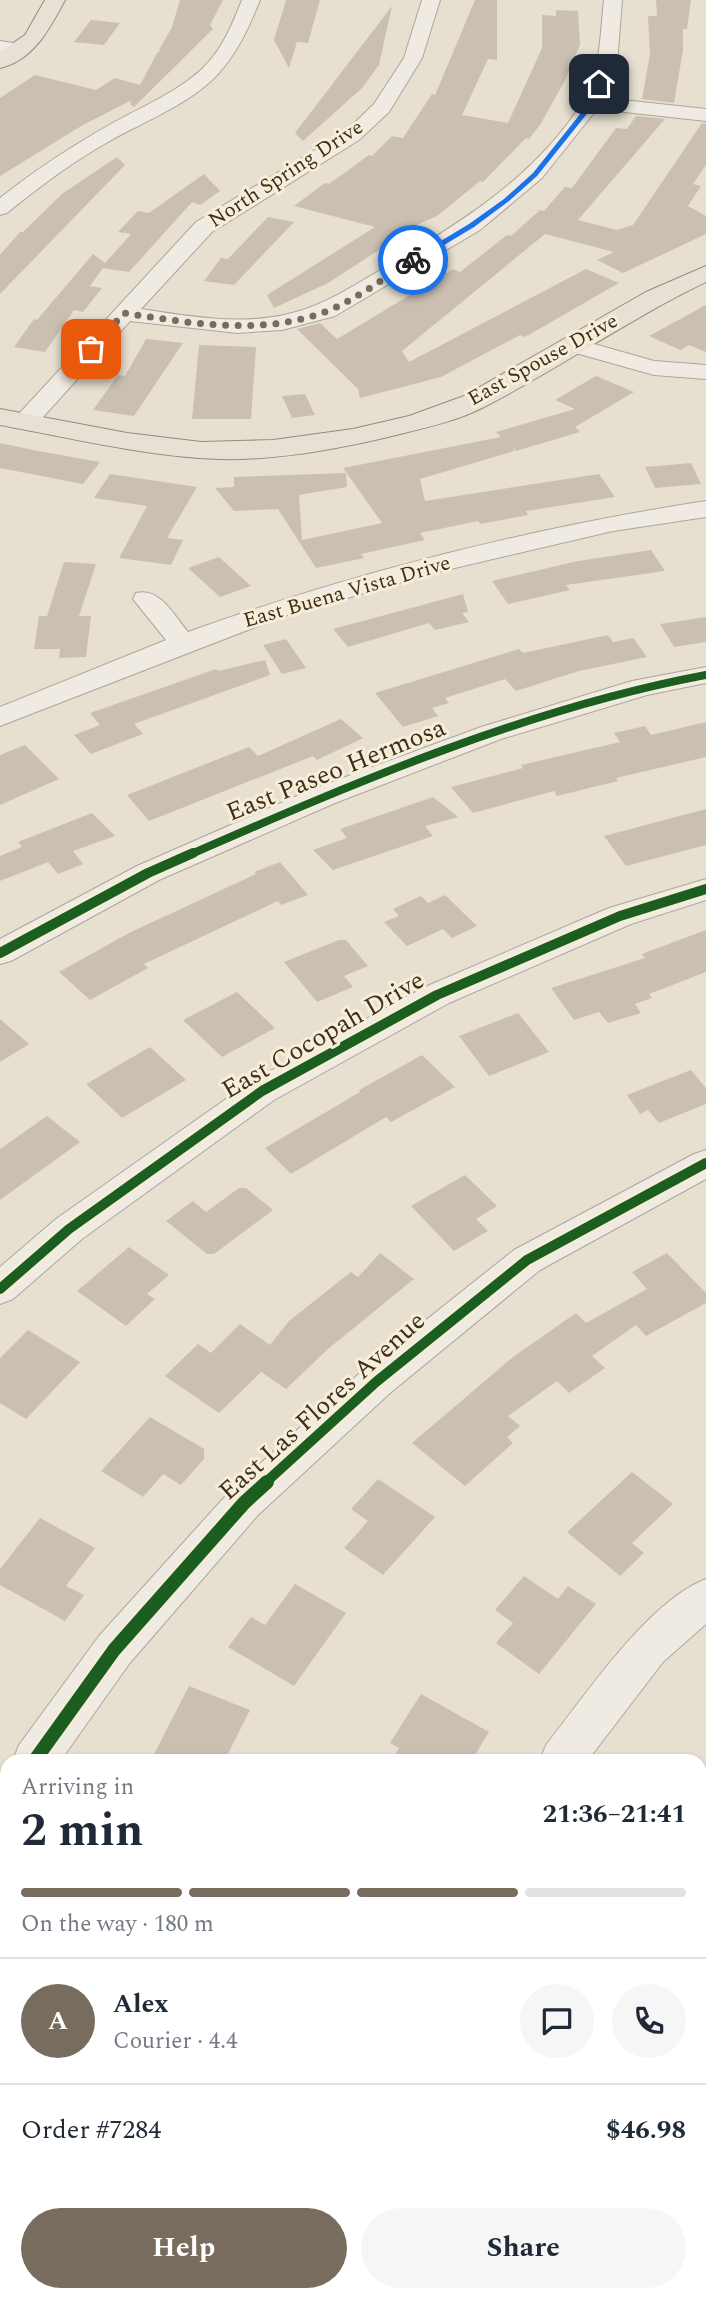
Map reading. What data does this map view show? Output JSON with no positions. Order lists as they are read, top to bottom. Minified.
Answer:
{"streets":{"main road":["East Spouse Drive"],"street":["North Spring Drive","East Buena Vista Drive","East Paseo Hermosa","East Cocopah Drive","East Las Flores Avenue"]},"crossings":[["North Spring Drive","East Spouse Drive"]],"page":{"heading":["2 min","Arriving in","21:36–21:41"],"panel":["Alex","Courier · 4.4","Order #7284","$46.98"],"bar":"On the way · 180 m","round":"A","buttons":["Help","Share"]}}
